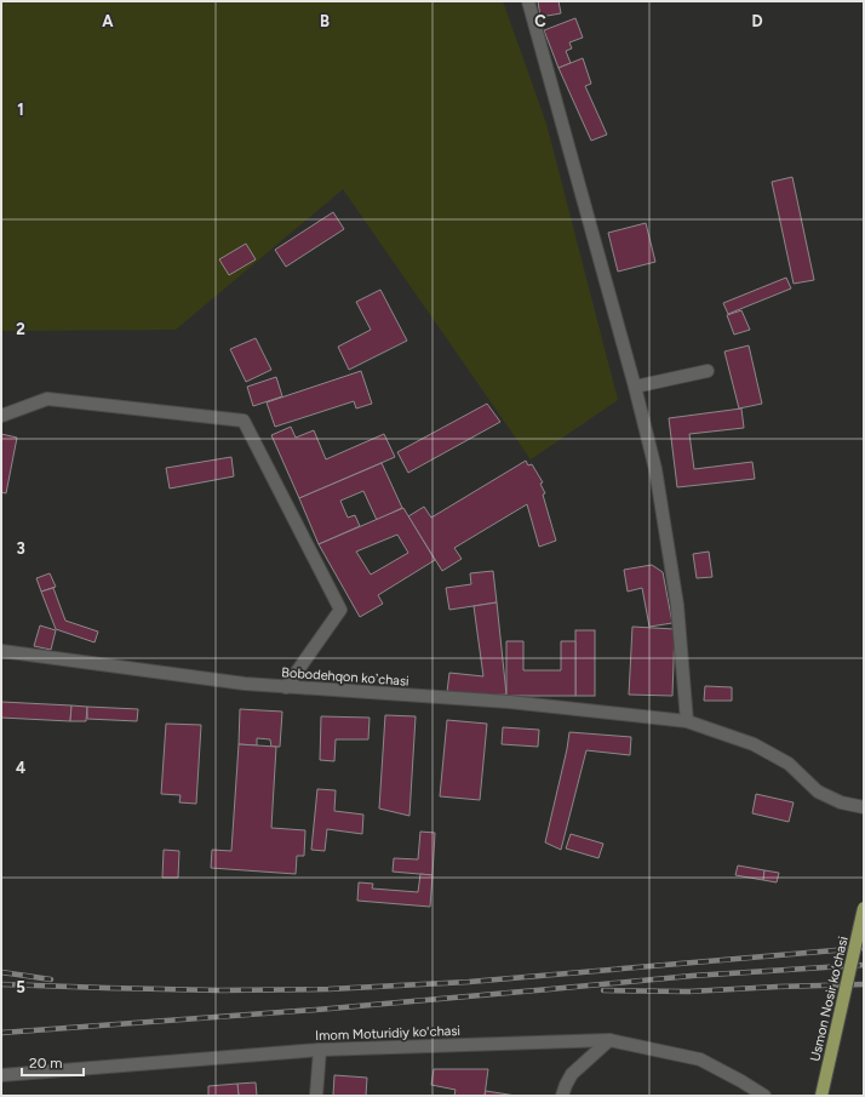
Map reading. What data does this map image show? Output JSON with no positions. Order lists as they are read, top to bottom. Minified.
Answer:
{"streets":{"main road":["Usmon Nosir ko‘chasi"],"street":["Bobodehqon koʼchasi","Imom Moturidiy koʻchasi"]},"scale_bar":"20 m","grid":{"columns":["A","B","C","D"],"rows":["1","2","3","4","5"]}}
